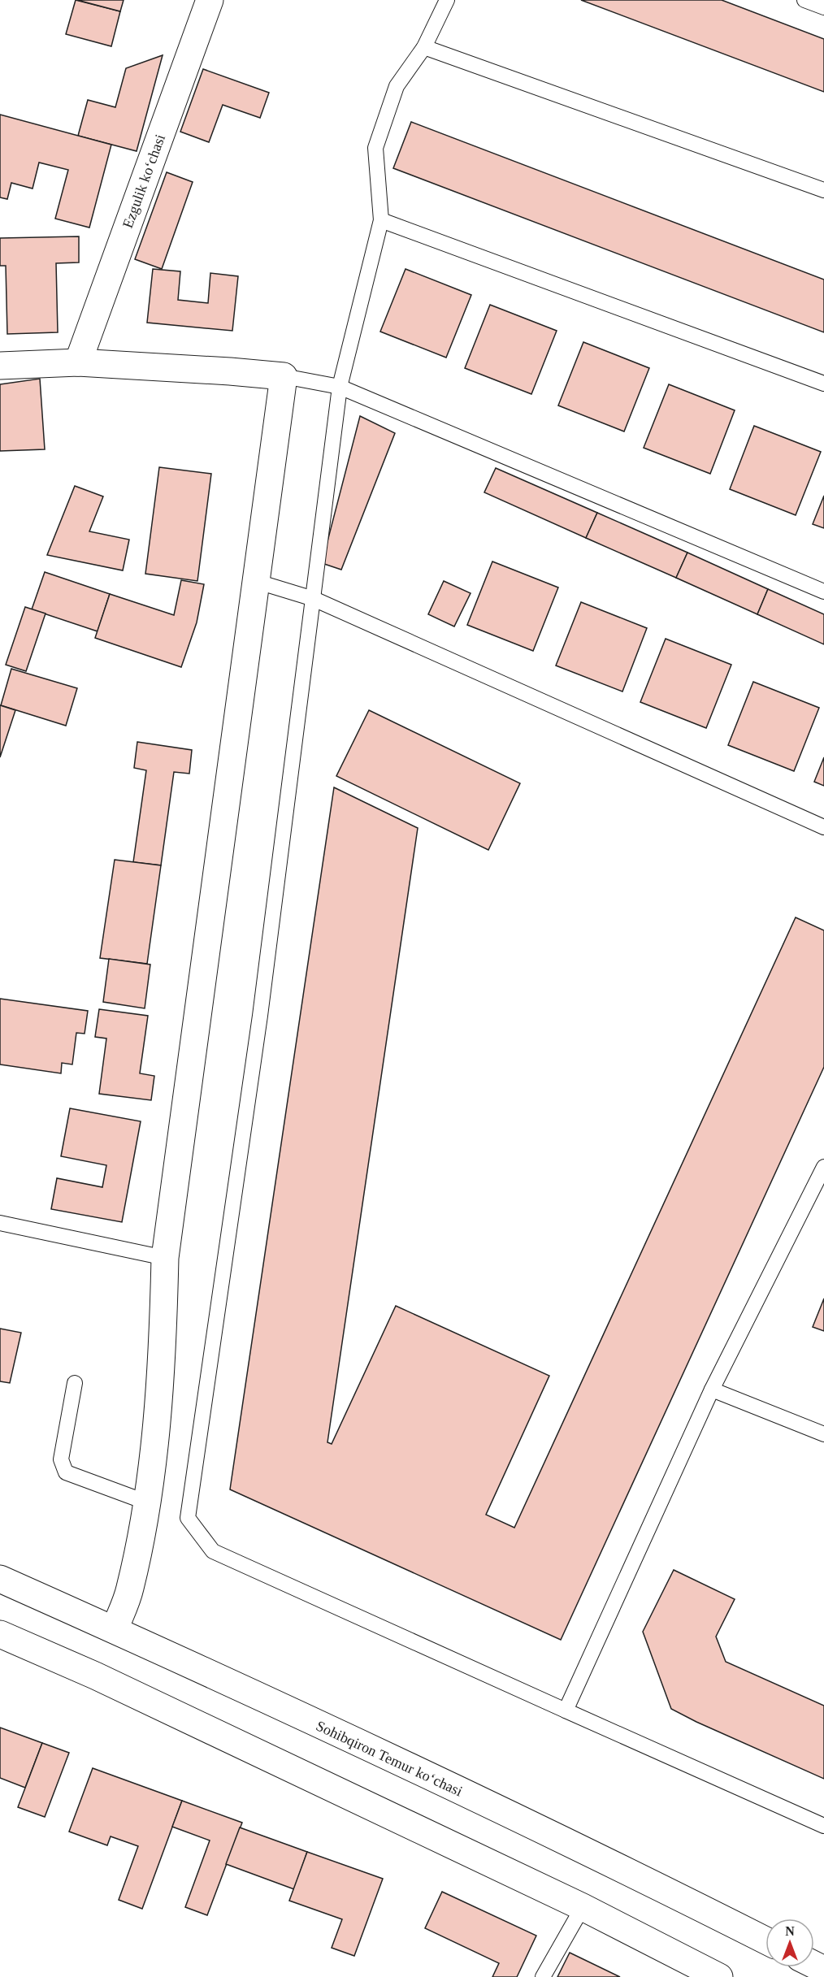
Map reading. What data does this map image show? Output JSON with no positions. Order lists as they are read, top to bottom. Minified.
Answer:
{"streets":{"street":["Ezgulik koʻchasi","Sohibqiron Temur koʻchasi"]},"north":"top"}
